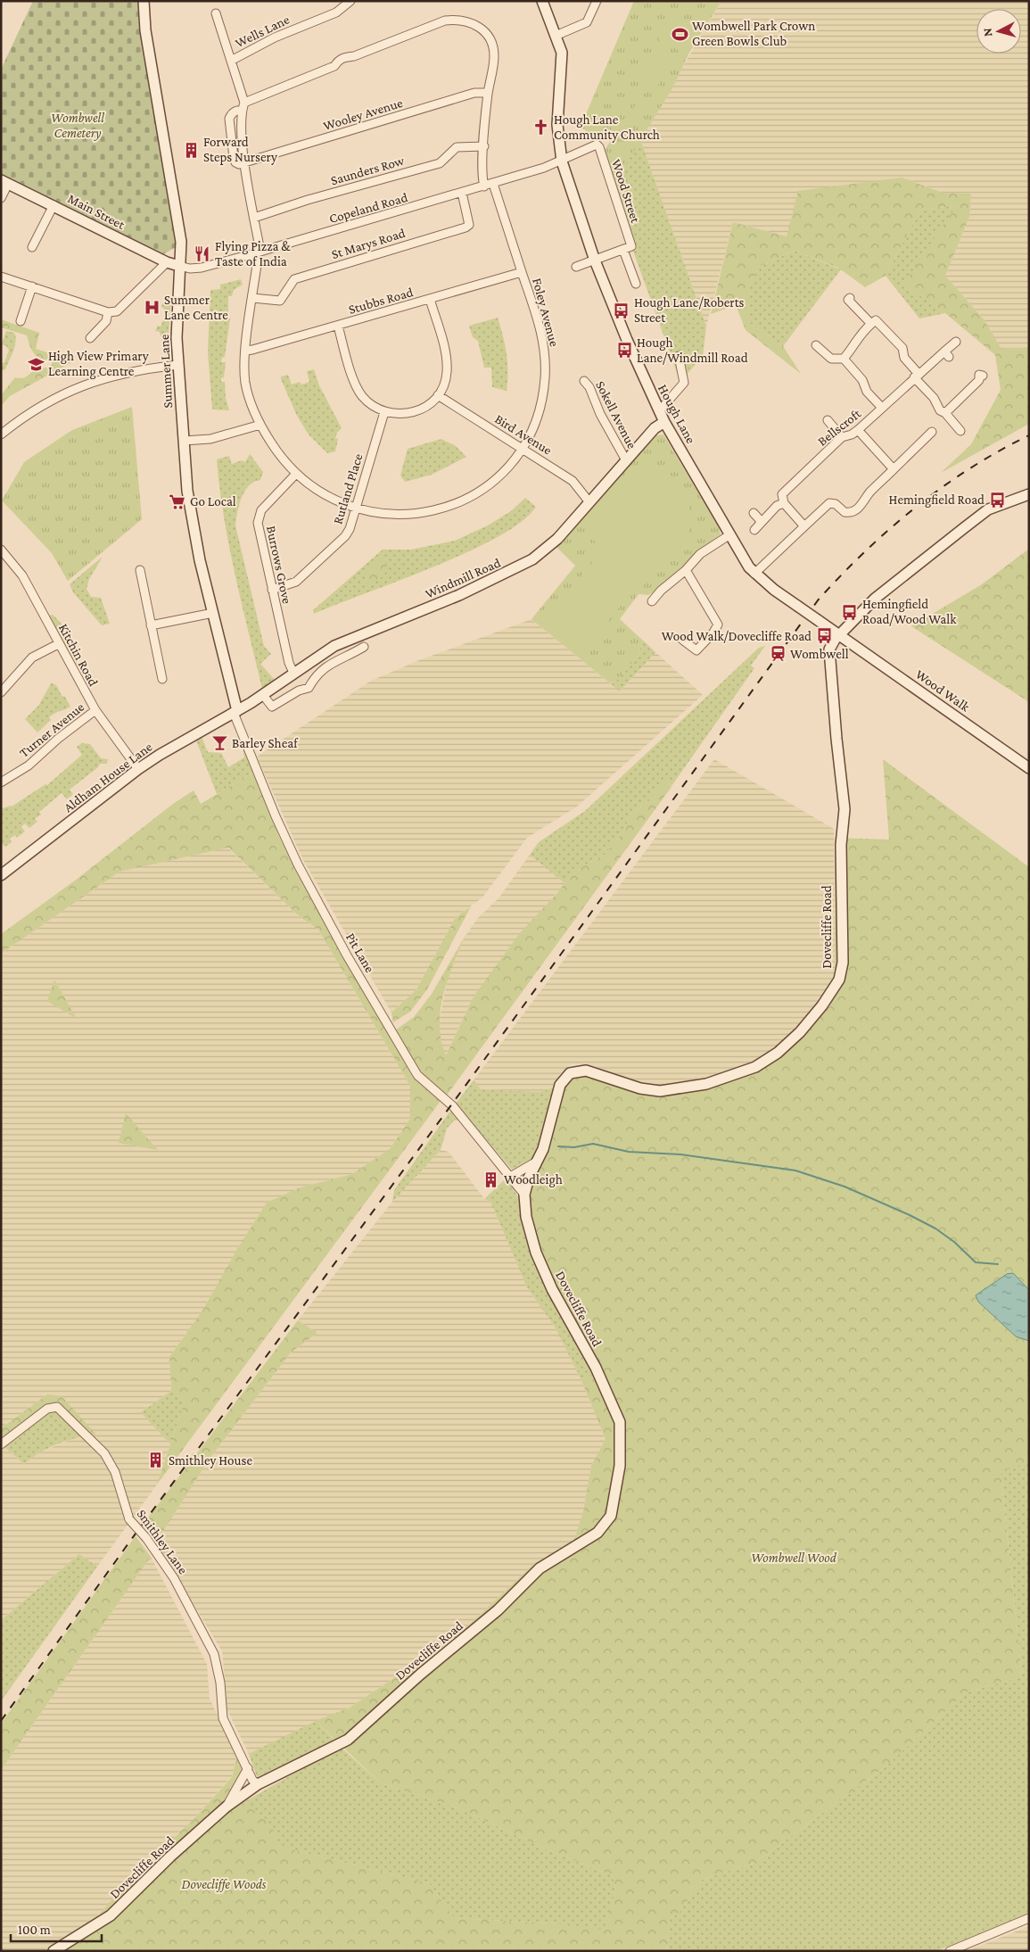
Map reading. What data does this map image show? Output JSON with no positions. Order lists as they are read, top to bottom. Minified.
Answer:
{"streets":{"street":["Wells Lane","Wooley Avenue","Saunders Row","Wood Street","Copeland Road","Main Street","St Marys Road","Stubbs Road","Foley Avenue","Summer Lane","Hough Lane","Sokell Avenue","Bellscroft","Bird Avenue","Rutland Place","Burrows Grove","Windmill Road","Kitchin Road","Wood Walk","Turner Avenue","Aldham House Lane","Dovecliffe Road","Pit Lane","Smithley Lane"]},"crossings":[["Wells Lane","Foley Avenue"],["Wooley Avenue","Foley Avenue"],["Saunders Row","Foley Avenue"],["Wood Street","Copeland Road"],["Wood Street","Hough Lane"],["Copeland Road","Main Street"],["Copeland Road","St Marys Road"],["Copeland Road","Foley Avenue"],["Copeland Road","Summer Lane"],["Copeland Road","Hough Lane"],["Main Street","Summer Lane"],["St Marys Road","Foley Avenue"],["Stubbs Road","Foley Avenue"],["Stubbs Road","Bird Avenue"],["Stubbs Road","Rutland Place"],["Foley Avenue","Bird Avenue"],["Foley Avenue","Rutland Place"],["Foley Avenue","Burrows Grove"],["Summer Lane","Windmill Road"],["Summer Lane","Aldham House Lane"],["Summer Lane","Pit Lane"],["Hough Lane","Windmill Road"],["Hough Lane","Wood Walk"],["Hough Lane","Dovecliffe Road"],["Sokell Avenue","Windmill Road"],["Bird Avenue","Rutland Place"],["Bird Avenue","Windmill Road"],["Rutland Place","Burrows Grove"],["Burrows Grove","Windmill Road"],["Windmill Road","Aldham House Lane"],["Windmill Road","Pit Lane"],["Kitchin Road","Turner Avenue"],["Kitchin Road","Aldham House Lane"],["Wood Walk","Dovecliffe Road"],["Aldham House Lane","Pit Lane"],["Dovecliffe Road","Pit Lane"],["Dovecliffe Road","Smithley Lane"]],"parks":["Wombwell Cemetery","Wombwell Wood","Dovecliffe Woods"],"places":{"sports":["Wombwell Park Crown Green Bowls Club"],"church":["Hough Lane Community Church"],"building":["Forward Steps Nursery","Woodleigh","Smithley House"],"restaurant":["Flying Pizza & Taste of India"],"hospital":["Summer Lane Centre"],"bus stop":["Hough Lane/Roberts Street","Hough Lane/Windmill Road","Hemingfield Road","Hemingfield Road/Wood Walk","Wood Walk/Dovecliffe Road"],"school or university":["High View Primary Learning Centre"],"supermarket":["Go Local"],"station":["Wombwell"],"bar":["Barley Sheaf"]},"scale_bar":"100 m","north":"left"}
